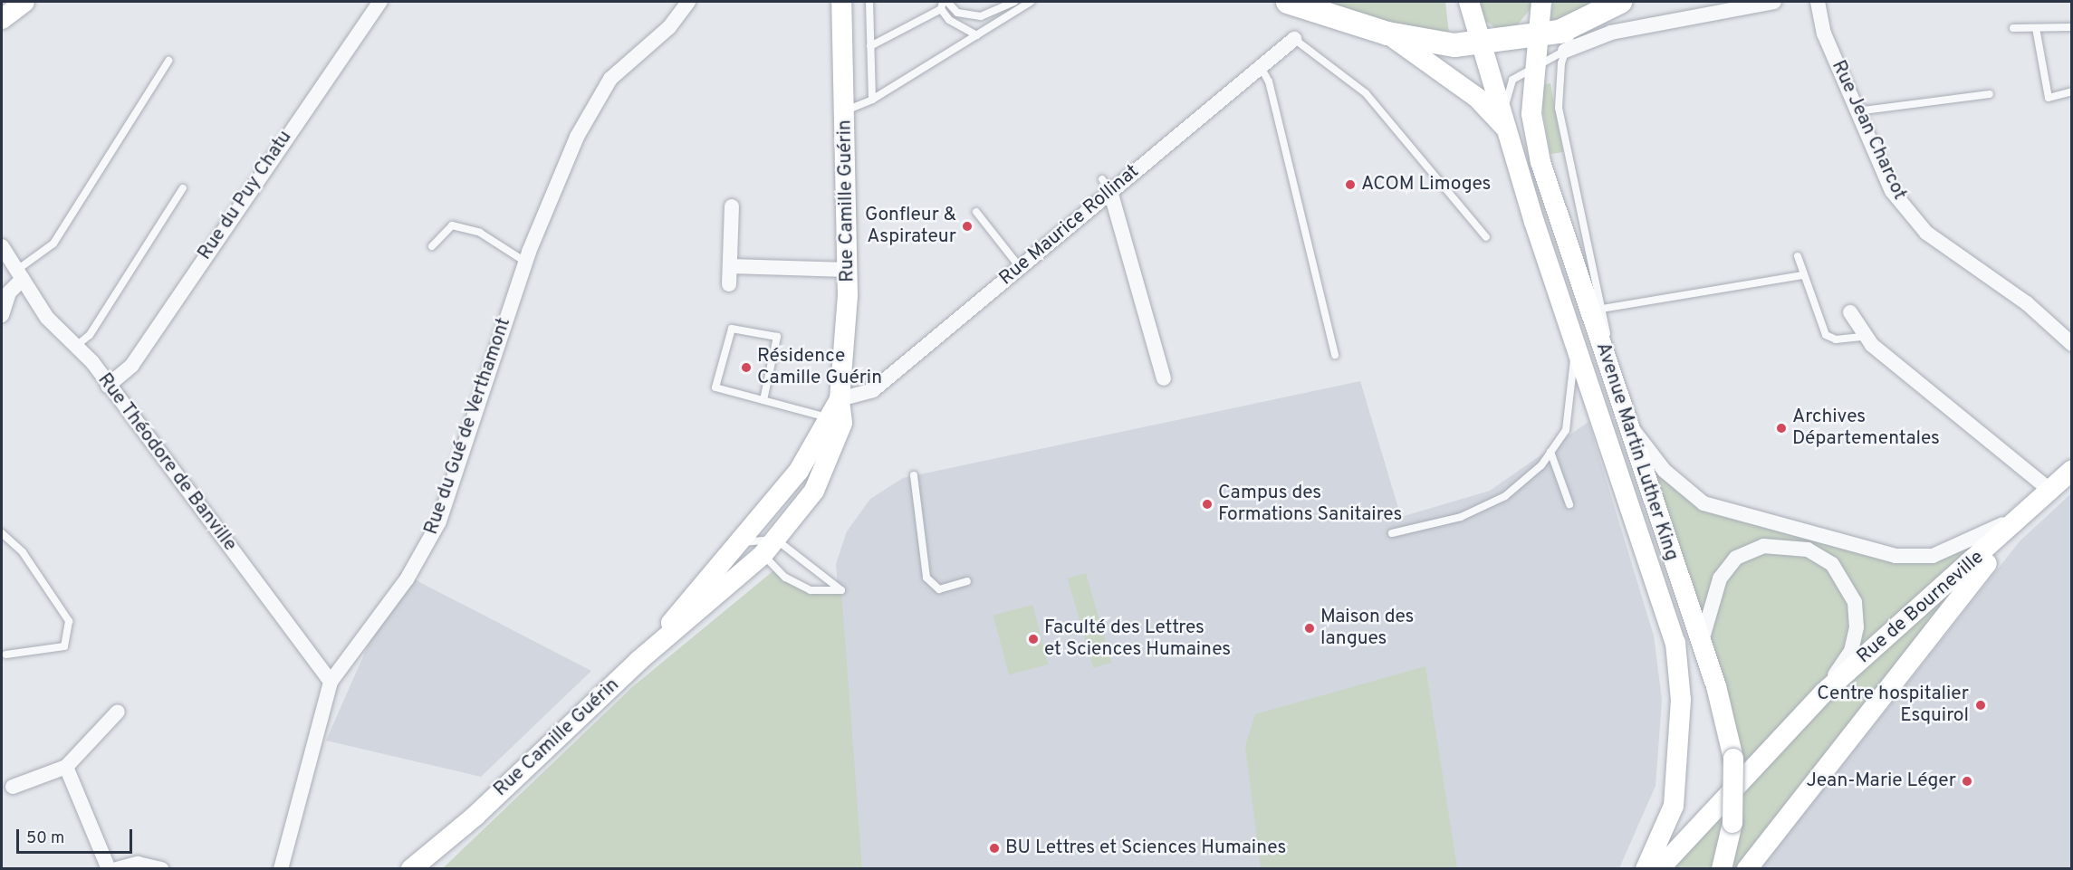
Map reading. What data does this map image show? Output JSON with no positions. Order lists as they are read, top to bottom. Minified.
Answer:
{"streets":{"main road":["Rue Camille Guérin","Avenue Martin Luther King","Rue de Bourneville"],"street":["Rue Jean Charcot","Rue du Puy Chatu","Rue Maurice Rollinat","Rue du Gué de Verthamont","Rue Théodore de Banville"]},"crossings":[["Rue du Puy Chatu","Rue Théodore de Banville"],["Rue Camille Guérin","Rue Maurice Rollinat"],["Rue du Gué de Verthamont","Rue Théodore de Banville"]],"places":["ACOM Limoges","Gonfleur & Aspirateur","Résidence Camille Guérin","Archives Départementales","Campus des Formations Sanitaires","Maison des langues","Faculté des Lettres et Sciences Humaines","Centre hospitalier Esquirol","Jean-Marie Léger","BU Lettres et Sciences Humaines"],"scale_bar":"50 m"}
